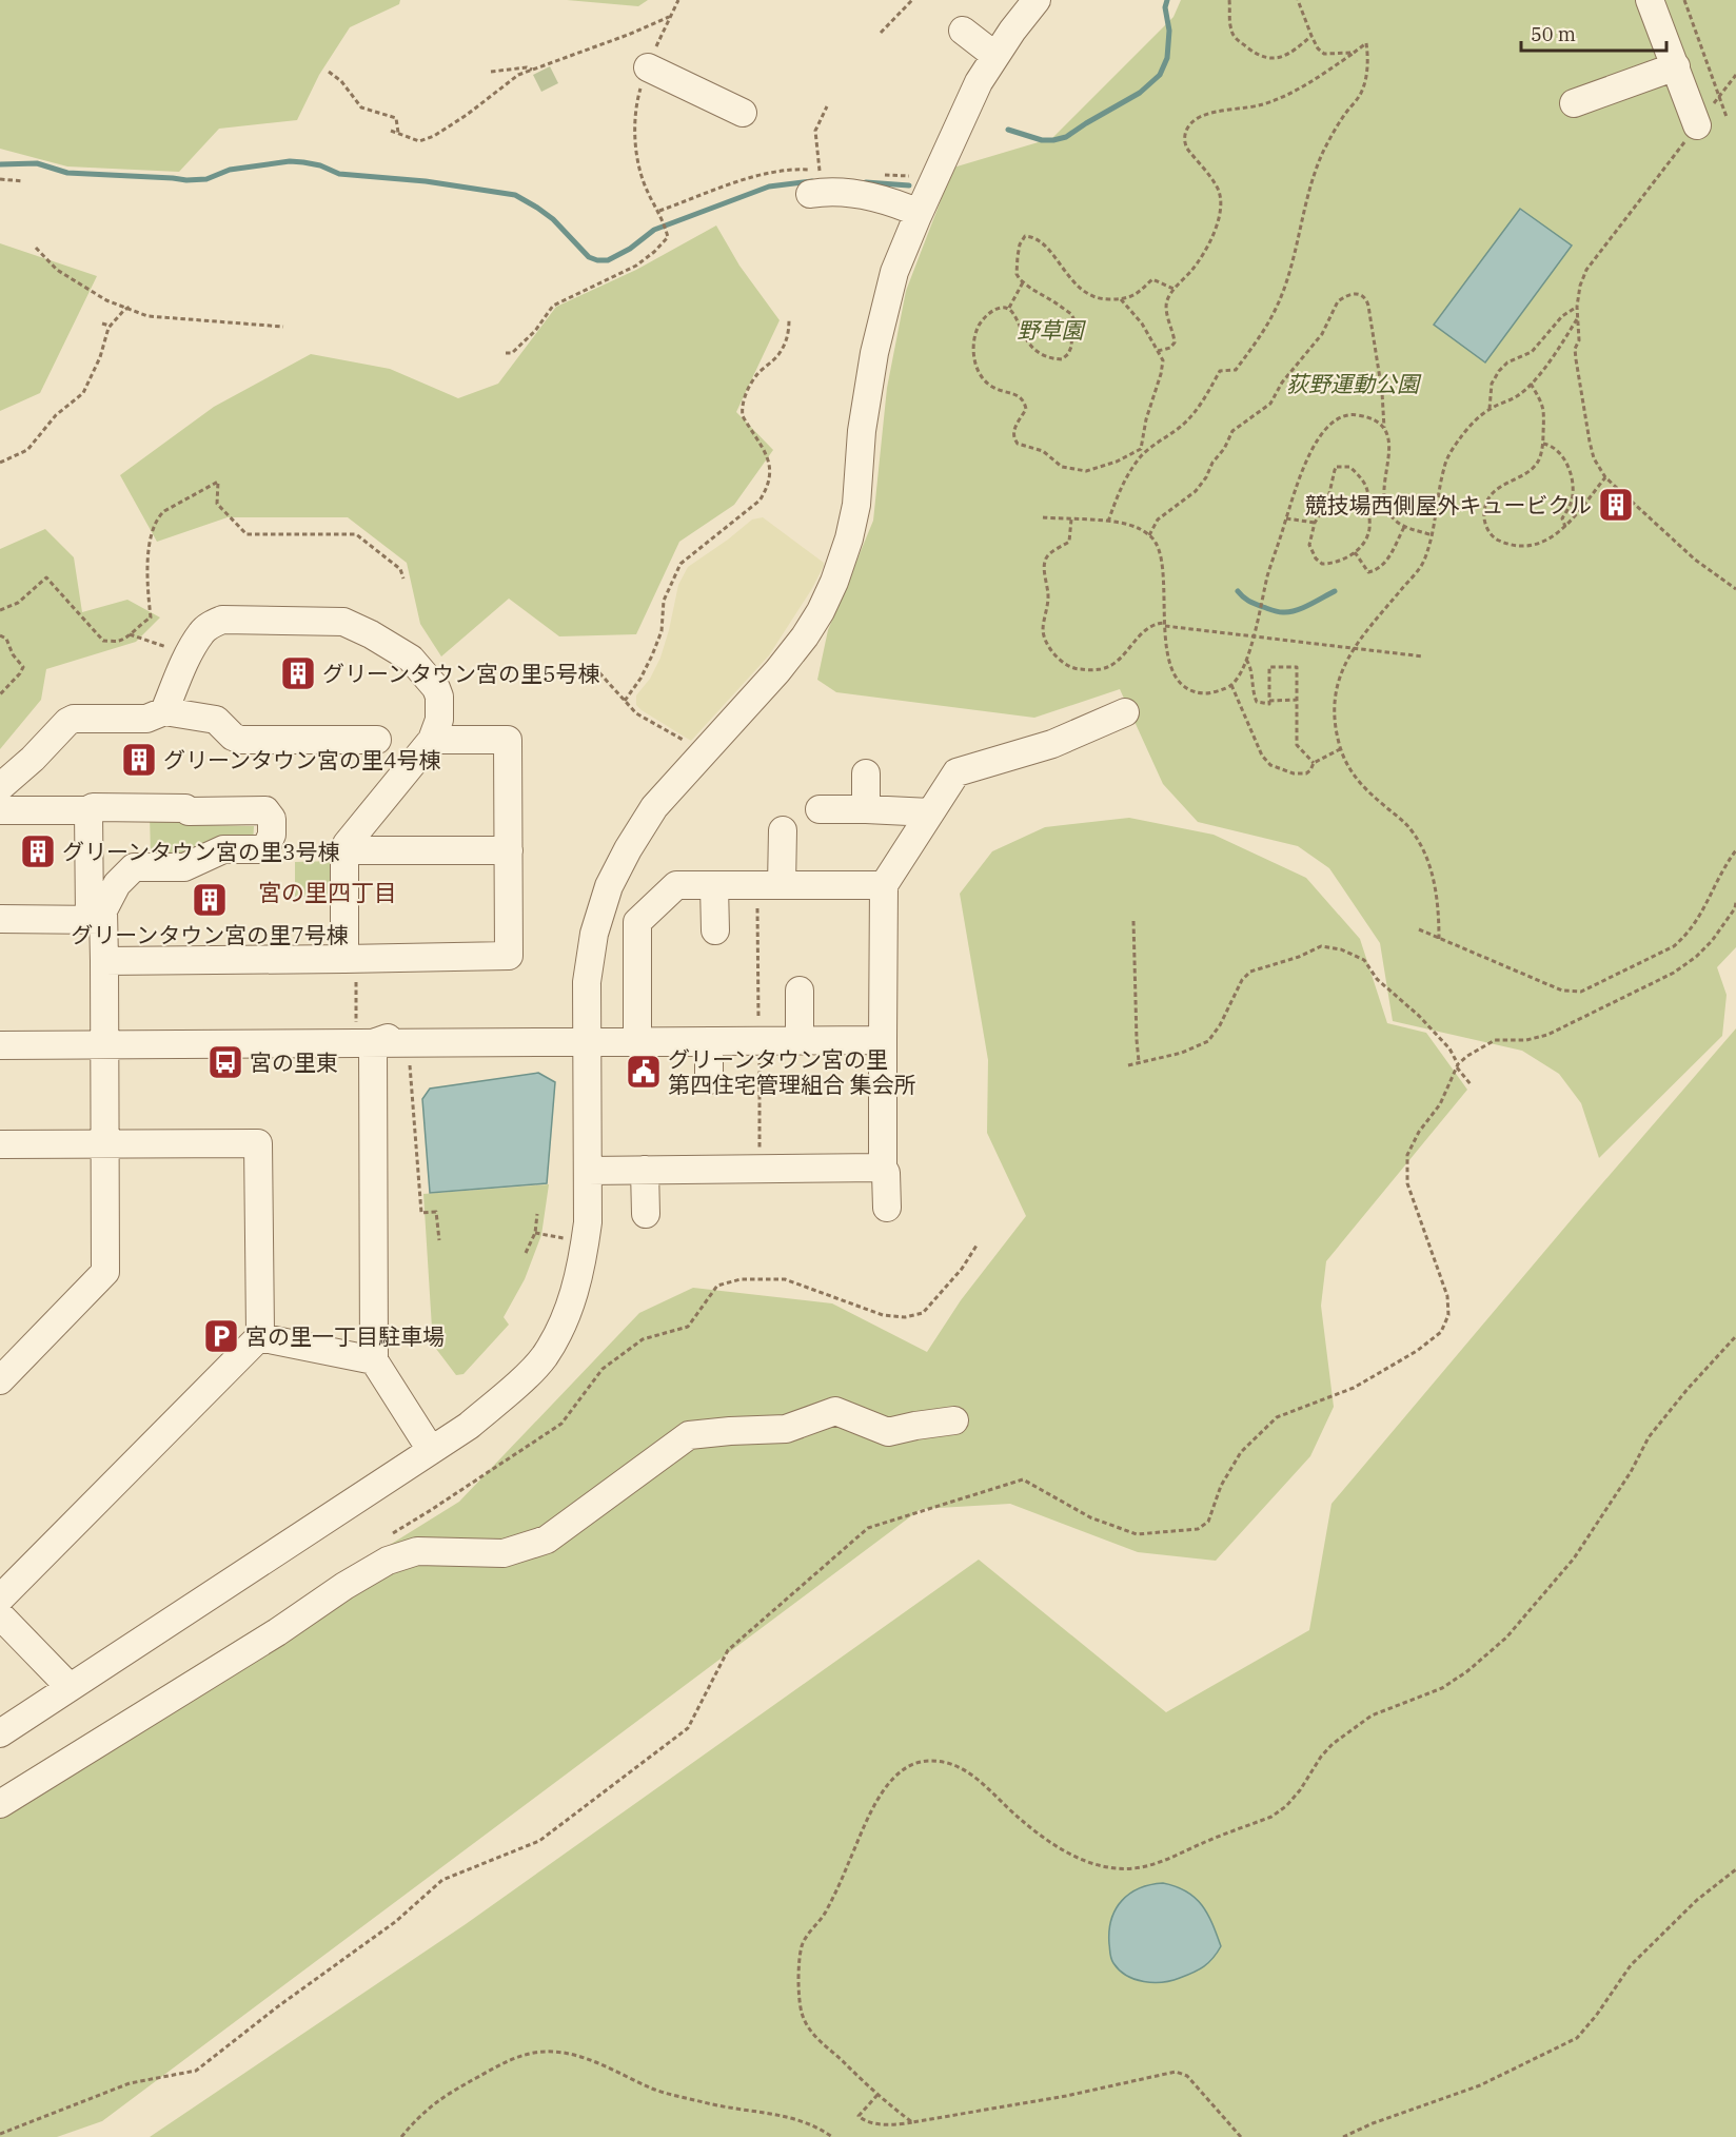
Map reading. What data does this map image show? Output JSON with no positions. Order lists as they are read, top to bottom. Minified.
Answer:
{"districts":["宮の里四丁目"],"parks":["野草園","荻野運動公園"],"places":{"building":["競技場西側屋外キュービクル","グリーンタウン宮の里5号棟","グリーンタウン宮の里4号棟","グリーンタウン宮の里3号棟","グリーンタウン宮の里7号棟"],"bus stop":["宮の里東"],"public building":["グリーンタウン宮の里 第四住宅管理組合 集会所"],"parking":["宮の里一丁目駐車場"]},"scale_bar":"50 m"}
